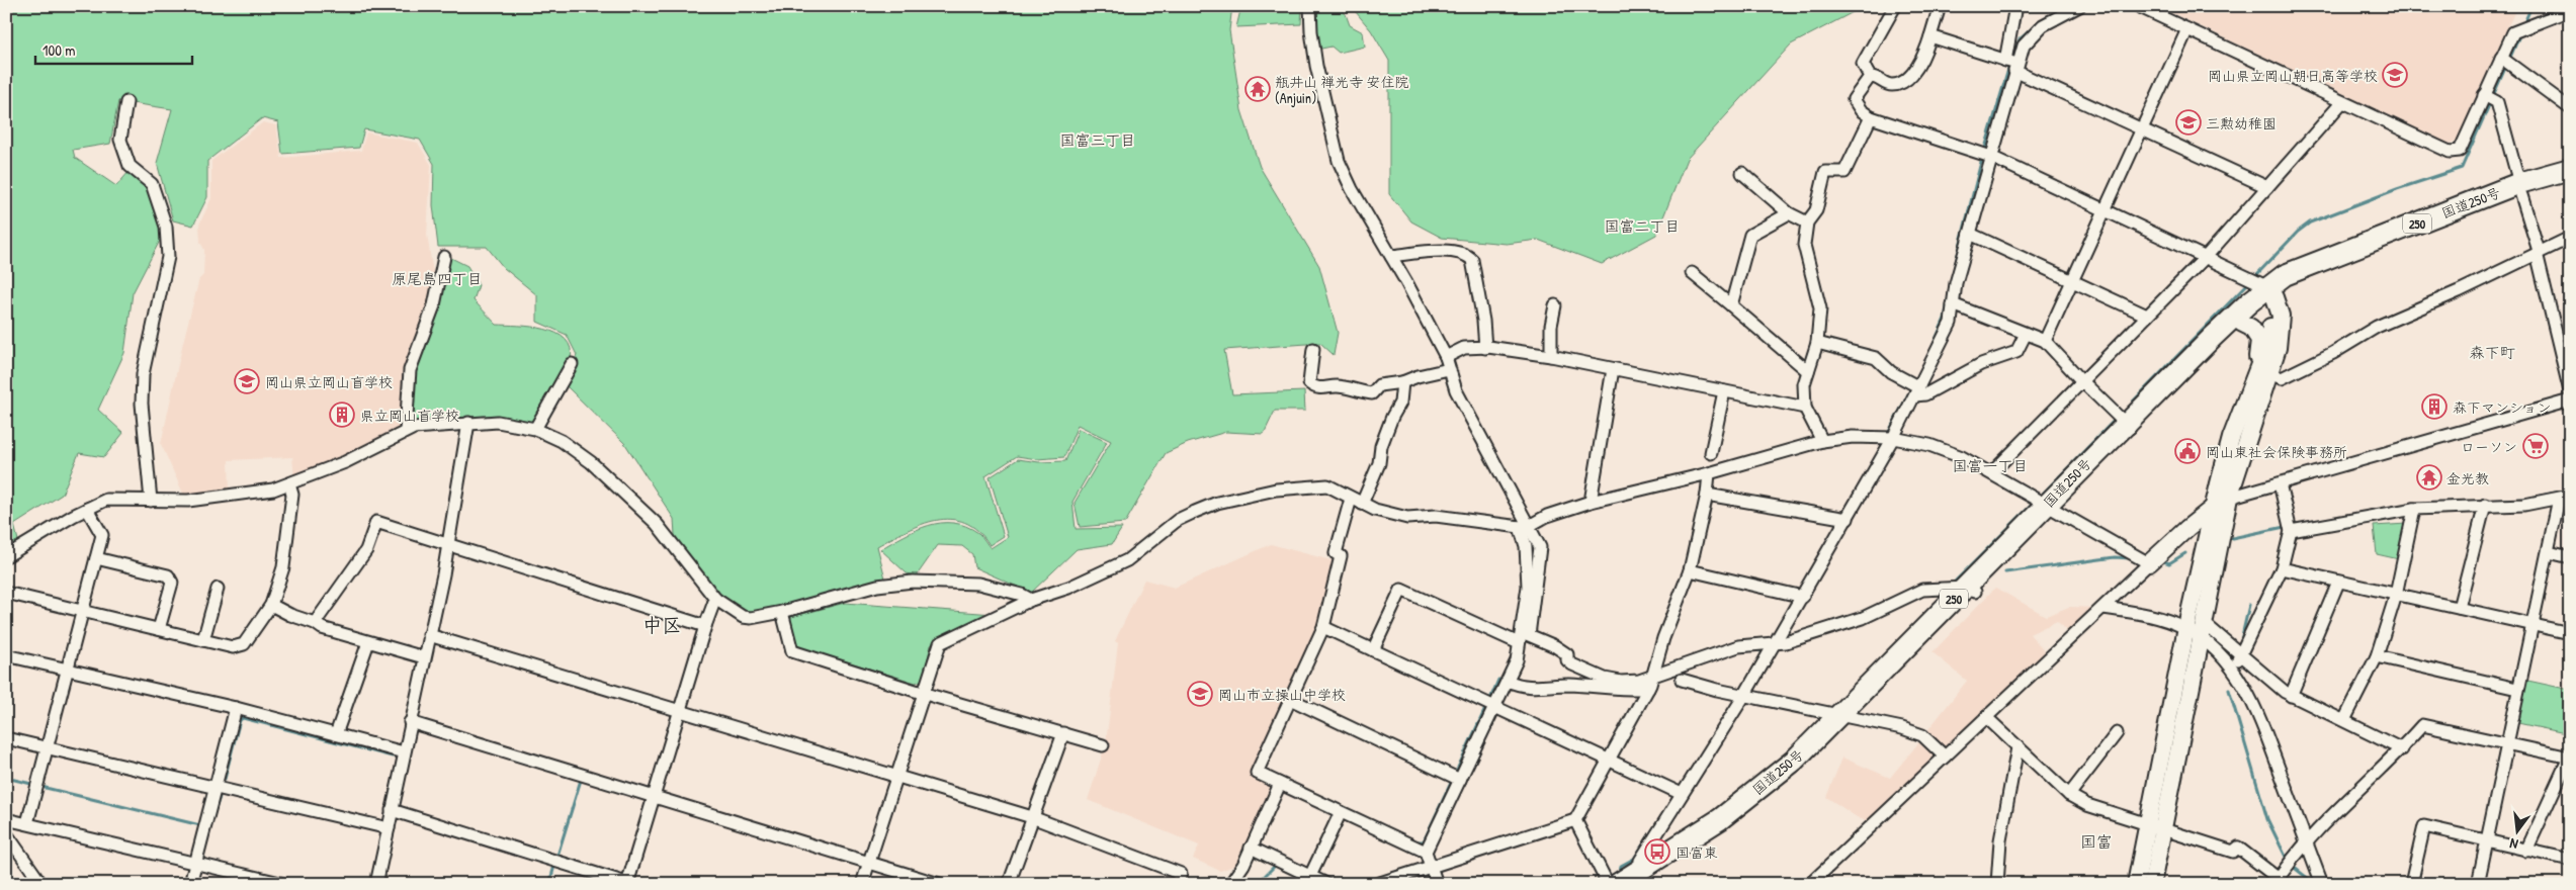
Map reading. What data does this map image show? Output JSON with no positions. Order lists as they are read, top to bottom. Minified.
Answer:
{"streets":{"highway":["国道250号","250"]},"districts":["国富三丁目","国富二丁目","原尾島四丁目","森下町","国富一丁目","中区","国富"],"places":{"school or university":["岡山県立岡山朝日高等学校","三勲幼稚園","岡山県立岡山盲学校","岡山市立操山中学校"],"temple":["瓶井山 禅光寺 安住院 (Anjuin)","金光教"],"building":["森下マンション","県立岡山盲学校"],"supermarket":["ローソン"],"public building":["岡山東社会保険事務所"],"bus stop":["国富東"]},"scale_bar":"100 m","north":"bottom"}
